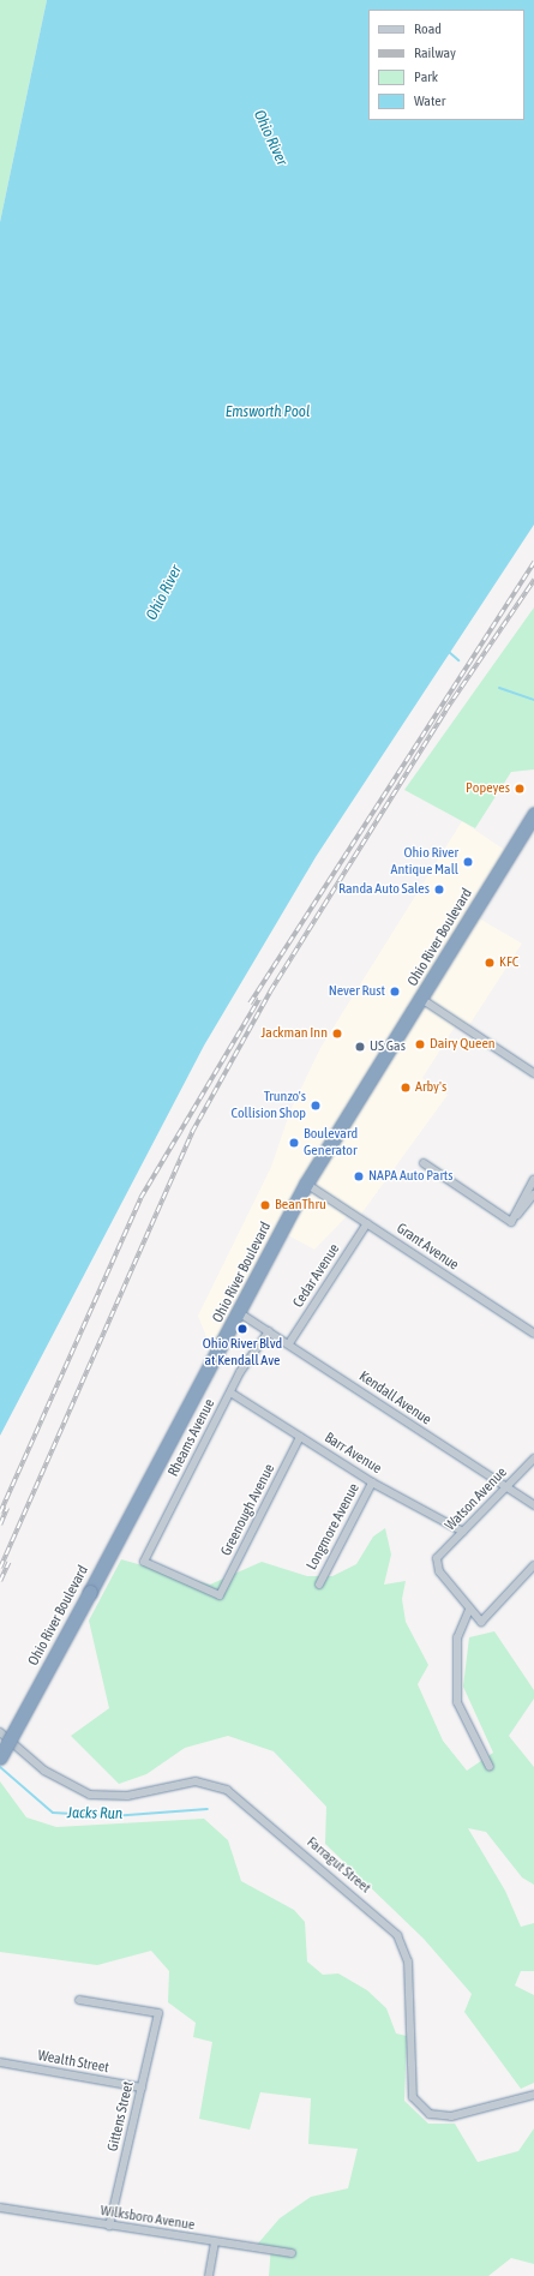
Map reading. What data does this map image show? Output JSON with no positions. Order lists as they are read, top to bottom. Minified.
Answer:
{"streets":{"highway":["Ohio River Boulevard"],"street":["Grant Avenue","Cedar Avenue","Kendall Avenue","Rheams Avenue","Barr Avenue","Watson Avenue","Greenough Avenue","Longmore Avenue","Farragut Street","Wealth Street","Gittens Street","Wilksboro Avenue"]},"crossings":[["Ohio River Boulevard","Grant Avenue"],["Ohio River Boulevard","Kendall Avenue"],["Grant Avenue","Cedar Avenue"],["Cedar Avenue","Kendall Avenue"],["Kendall Avenue","Rheams Avenue"],["Kendall Avenue","Watson Avenue"],["Rheams Avenue","Barr Avenue"],["Rheams Avenue","Greenough Avenue"],["Barr Avenue","Watson Avenue"],["Barr Avenue","Greenough Avenue"],["Barr Avenue","Longmore Avenue"],["Wealth Street","Gittens Street"],["Gittens Street","Wilksboro Avenue"]],"water":["Ohio River","Emsworth Pool","Jacks Run"],"places":["Popeyes","Ohio River Antique Mall","Randa Auto Sales","KFC","Never Rust","Jackman Inn","Dairy Queen","US Gas","Arby's","Trunzo's Collision Shop","Boulevard Generator","NAPA Auto Parts","BeanThru","Ohio River Blvd at Kendall Ave"],"legend":["Road","Railway","Park","Water"]}
